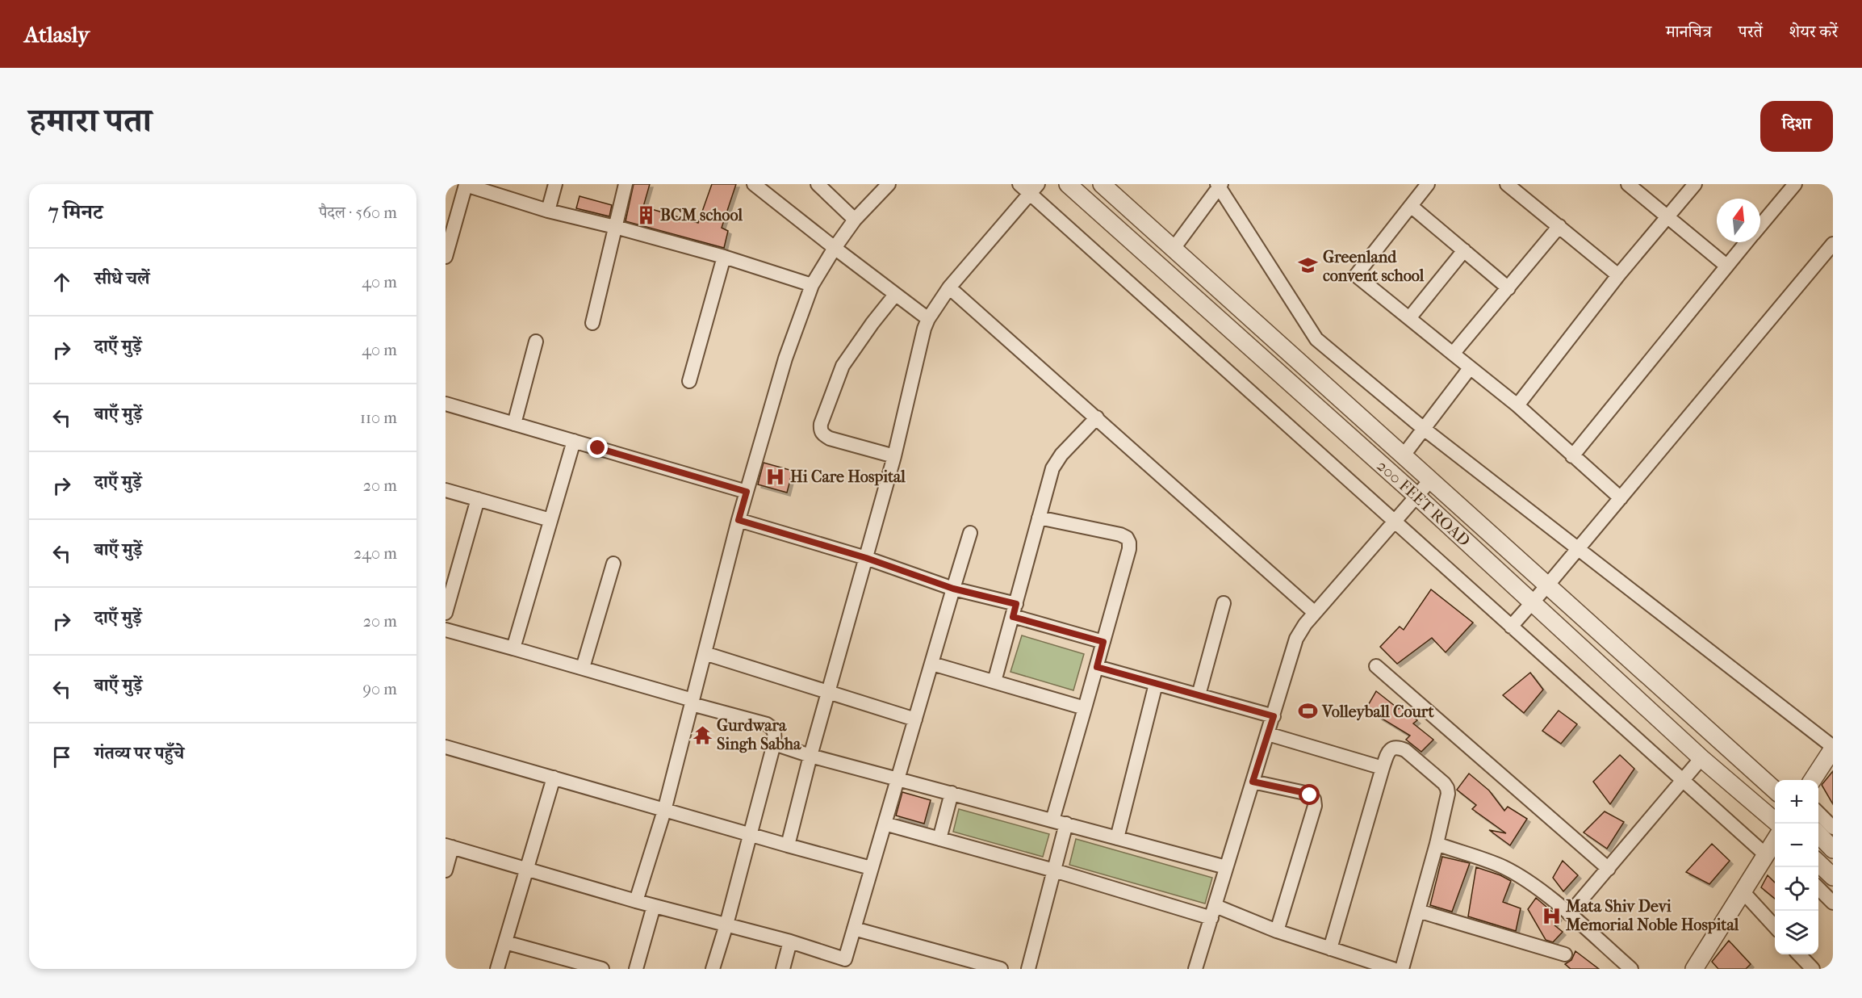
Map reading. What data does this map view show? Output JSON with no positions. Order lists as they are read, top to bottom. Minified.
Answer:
{"streets":{"street":["200 FEET ROAD"]},"places":{"building":["BCM school"],"school or university":["Greenland convent school"],"hospital":["Hi Care Hospital","Mata Shiv Devi Memorial Noble Hospital"],"sports":["Volleyball Court"],"temple":["Gurdwara Singh Sabha"]},"north":"top","page":{"header":"Atlasly","nav":["मानचित्र","परतें","शेयर करें"],"title":"हमारा पता","buttons":"दिशा","heading":["7 मिनट","पैदल · 560 m"],"list":[["सीधे चलें","40 m"],["दाएँ मुड़ें","40 m"],["बाएँ मुड़ें","110 m"],["दाएँ मुड़ें","20 m"],["बाएँ मुड़ें","240 m"],["दाएँ मुड़ें","20 m"],["बाएँ मुड़ें","90 m"],"गंतव्य पर पहुँचे"],"map_buttons":["+","−"]}}
